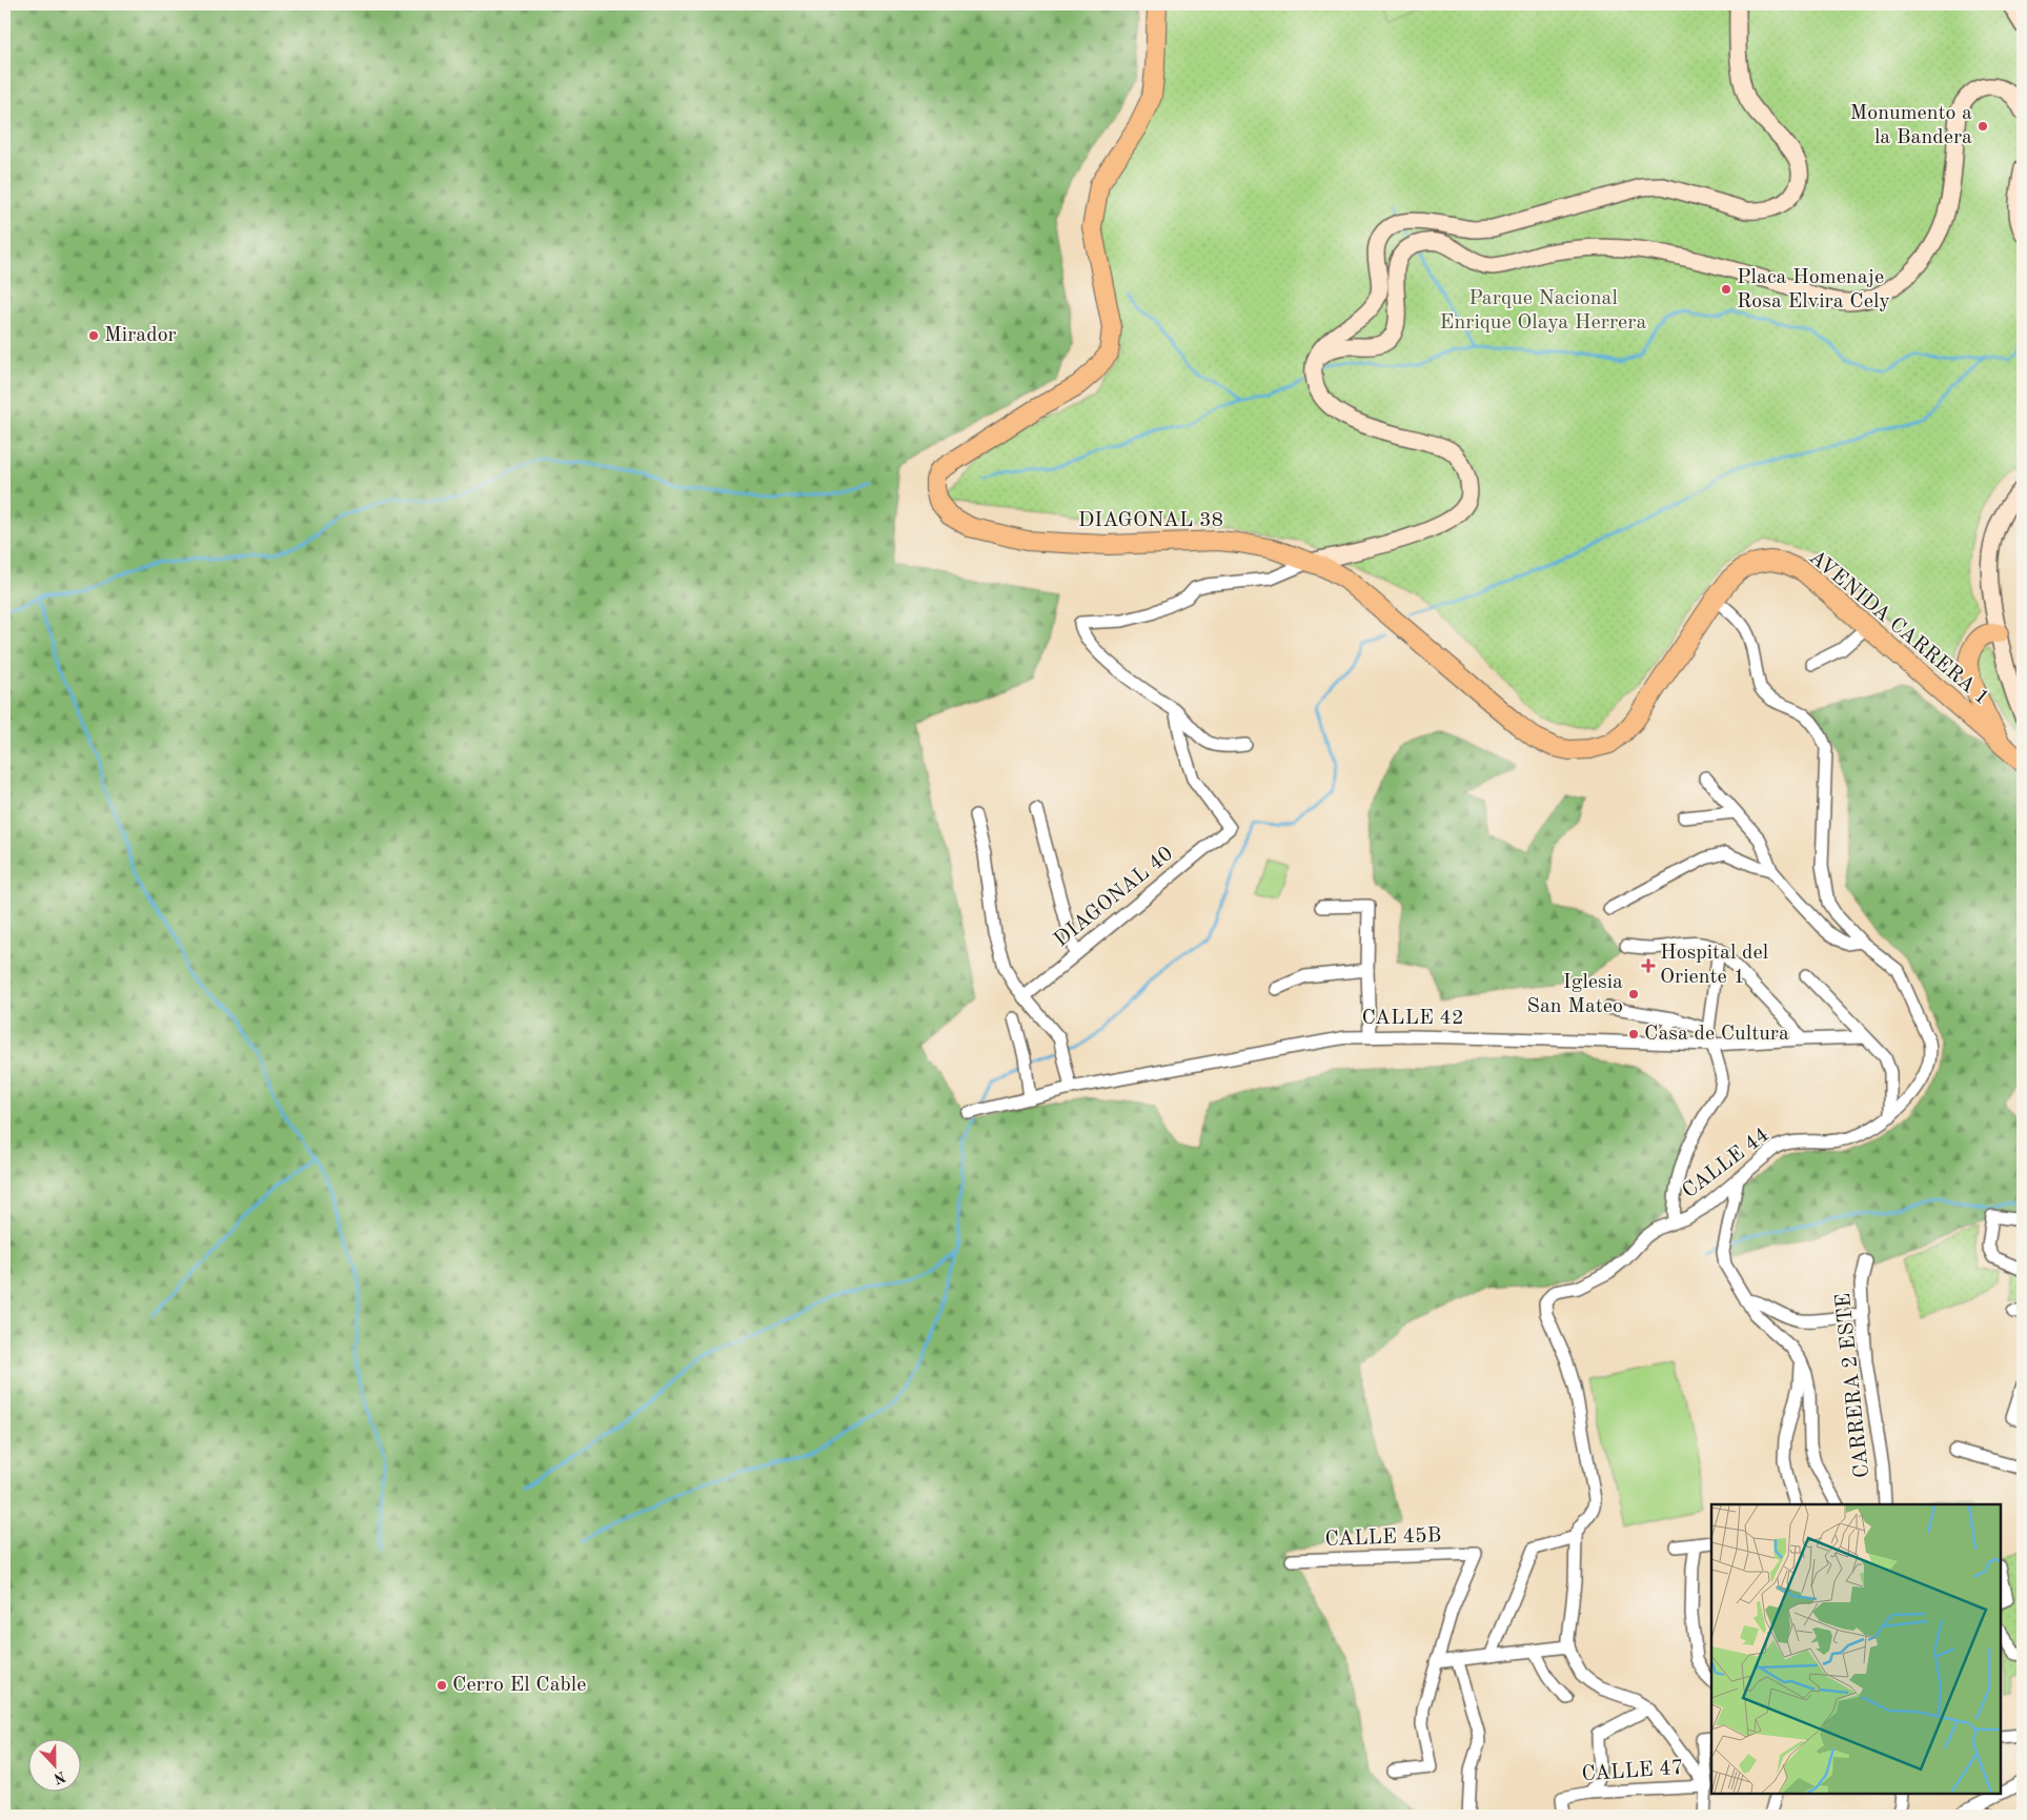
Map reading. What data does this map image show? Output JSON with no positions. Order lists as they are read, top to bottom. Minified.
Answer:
{"streets":{"main road":["DIAGONAL 38","AVENIDA CARRERA 1"],"street":["DIAGONAL 40","CALLE 42","CALLE 44","CARRERA 2 ESTE","CALLE 45B","CALLE 47"]},"crossings":[["DIAGONAL 38","AVENIDA CARRERA 1"],["DIAGONAL 38","CALLE 44"],["AVENIDA CARRERA 1","CALLE 44"]],"parks":["Parque Nacional Enrique Olaya Herrera"],"places":{"other":["Monumento a la Bandera","Placa Homenaje Rosa Elvira Cely","Mirador","Iglesia San Mateo","Casa de Cultura","Cerro El Cable"],"health":["Hospital del Oriente 1"]},"north":"bottom"}
